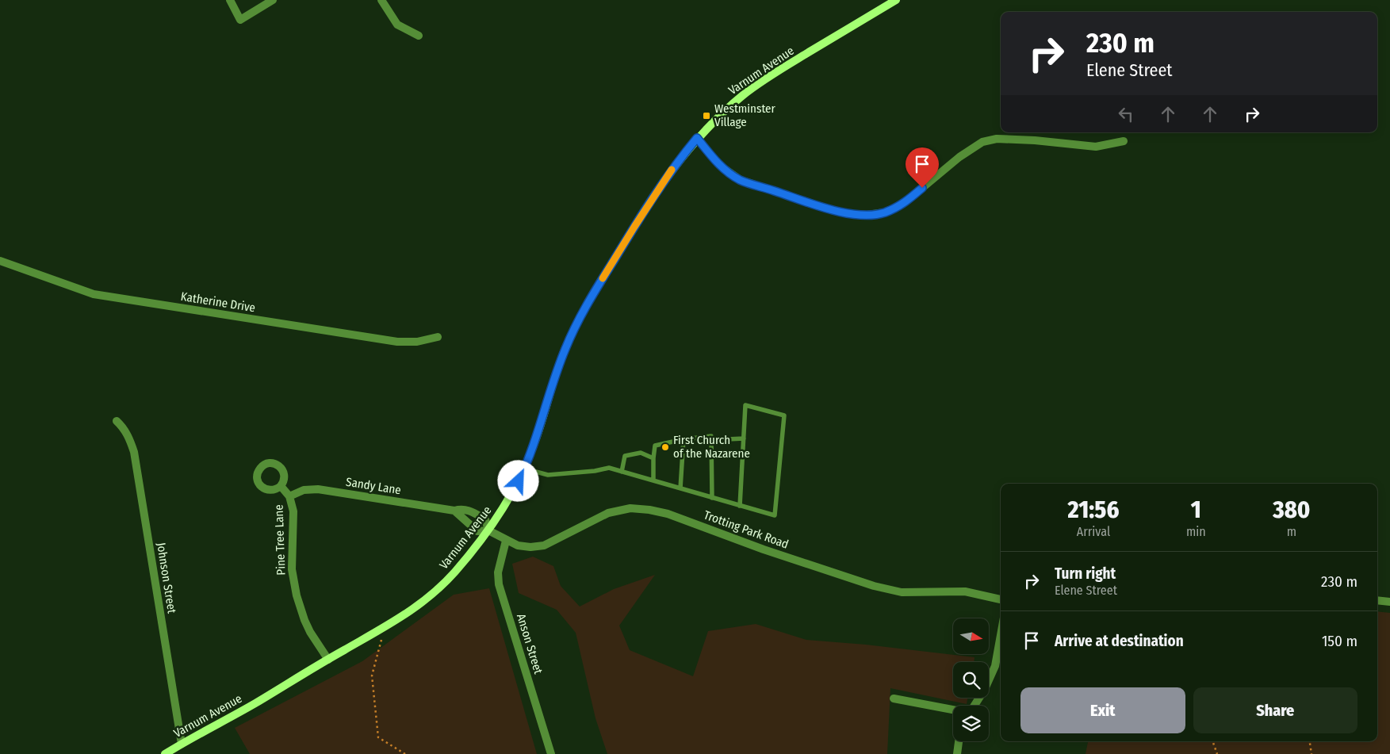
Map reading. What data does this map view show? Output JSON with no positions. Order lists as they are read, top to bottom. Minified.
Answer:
{"streets":{"main road":["Varnum Avenue"],"street":["Katherine Drive","Sandy Lane","Trotting Park Road","Pine Tree Lane","Johnson Street","Anson Street"]},"crossings":[["Varnum Avenue","Sandy Lane"],["Varnum Avenue","Trotting Park Road"],["Varnum Avenue","Pine Tree Lane"],["Varnum Avenue","Johnson Street"],["Sandy Lane","Trotting Park Road"],["Sandy Lane","Pine Tree Lane"],["Trotting Park Road","Anson Street"]],"places":{"transit":["Westminster Village"],"other":["First Church of the Nazarene"]},"north":"right","page":{"turn":["230 m","Elene Street"],"eta":["21:56","Arrival","1","min","380","m"],"list":[{"name":"Turn right","note":"Elene Street","value":"230 m"},{"name":"Arrive at destination","value":"150 m"}],"buttons":["Exit","Share"]}}
